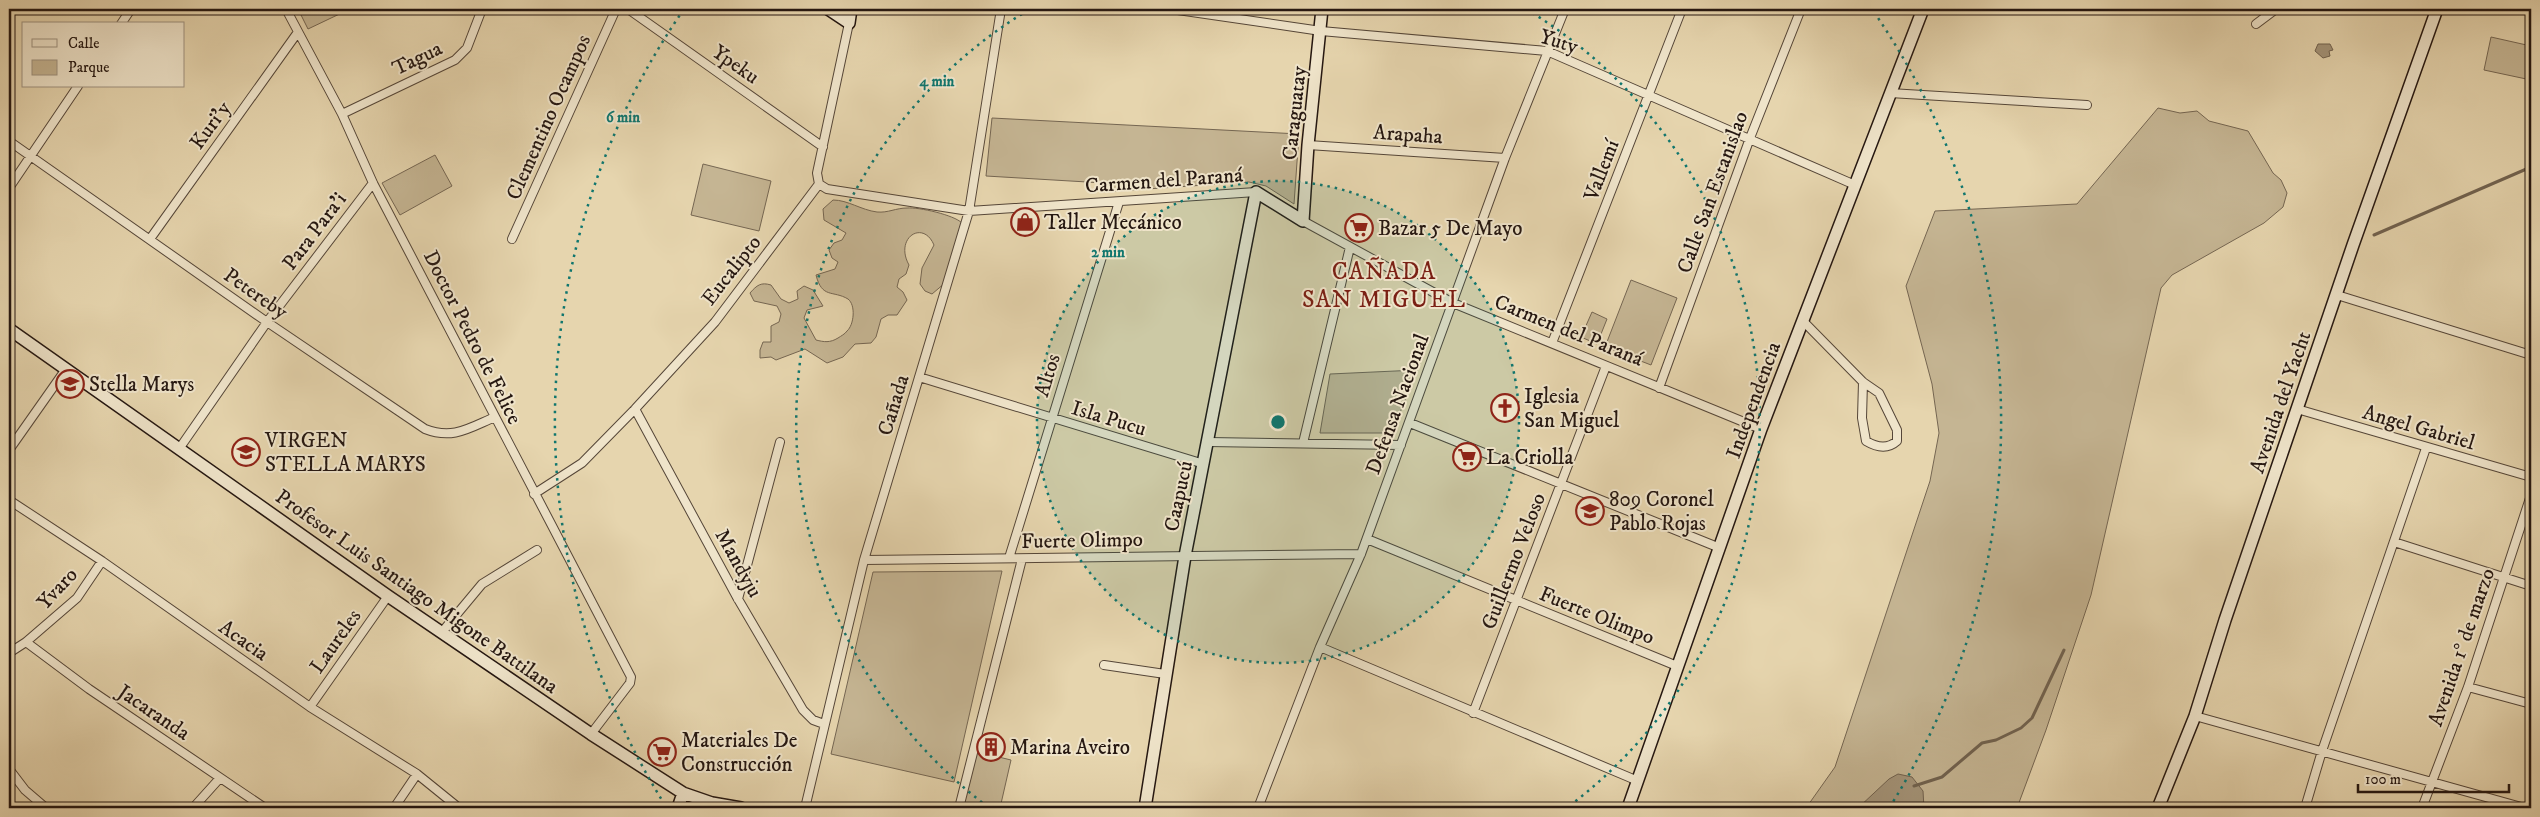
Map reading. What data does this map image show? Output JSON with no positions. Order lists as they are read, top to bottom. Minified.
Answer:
{"streets":{"street":["Yuty","Tagua","Ypeku","Caraguatay","Clementino Ocampos","Kuri'y","Arapaha","Vallemí","Carmen del Paraná","Calle San Estanislao","Para Para'i","Eucalipto","Petereby","Doctor Pedro de Felice","Altos","Independencia","Avenida del Yacht","Defensa Nacional","Cañada","Isla Pucu","Angel Gabriel","Caapucú","Fuerte Olimpo","Guillermo Veloso","Mandyju","Yvaro","Profesor Luis Santiago Migone Battilana","Acacia","Laureles","Avenida 1° de marzo","Jacaranda"]},"crossings":[["Yuty","Caraguatay"],["Yuty","Vallemí"],["Yuty","Calle San Estanislao"],["Yuty","Independencia"],["Yuty","Defensa Nacional"],["Tagua","Doctor Pedro de Felice"],["Caraguatay","Arapaha"],["Caraguatay","Carmen del Paraná"],["Kuri'y","Petereby"],["Kuri'y","Doctor Pedro de Felice"],["Arapaha","Defensa Nacional"],["Vallemí","Carmen del Paraná"],["Carmen del Paraná","Calle San Estanislao"],["Carmen del Paraná","Eucalipto"],["Carmen del Paraná","Altos"],["Carmen del Paraná","Independencia"],["Carmen del Paraná","Defensa Nacional"],["Carmen del Paraná","Cañada"],["Carmen del Paraná","Caapucú"],["Carmen del Paraná","Guillermo Veloso"],["Para Para'i","Petereby"],["Para Para'i","Doctor Pedro de Felice"],["Para Para'i","Profesor Luis Santiago Migone Battilana"],["Eucalipto","Doctor Pedro de Felice"],["Eucalipto","Mandyju"],["Petereby","Doctor Pedro de Felice"],["Doctor Pedro de Felice","Profesor Luis Santiago Migone Battilana"],["Altos","Isla Pucu"],["Altos","Fuerte Olimpo"],["Independencia","Fuerte Olimpo"],["Avenida del Yacht","Angel Gabriel"],["Defensa Nacional","Fuerte Olimpo"],["Cañada","Isla Pucu"],["Cañada","Fuerte Olimpo"],["Cañada","Mandyju"],["Isla Pucu","Caapucú"],["Caapucú","Fuerte Olimpo"],["Fuerte Olimpo","Guillermo Veloso"],["Yvaro","Acacia"],["Yvaro","Jacaranda"],["Profesor Luis Santiago Migone Battilana","Laureles"],["Acacia","Laureles"]],"districts":["CAÑADA SAN MIGUEL"],"places":{"shop":["Taller Mecánico"],"supermarket":["Bazar 5 De Mayo","La Criolla","Materiales De Construcción"],"school or university":["Stella Marys","VIRGEN STELLA MARYS","809 Coronel Pablo Rojas"],"church":["Iglesia San Miguel"],"building":["Marina Aveiro"]},"legend":["Calle","Parque"],"scale_bar":"100 m","rings":["4 min","6 min","2 min"]}
